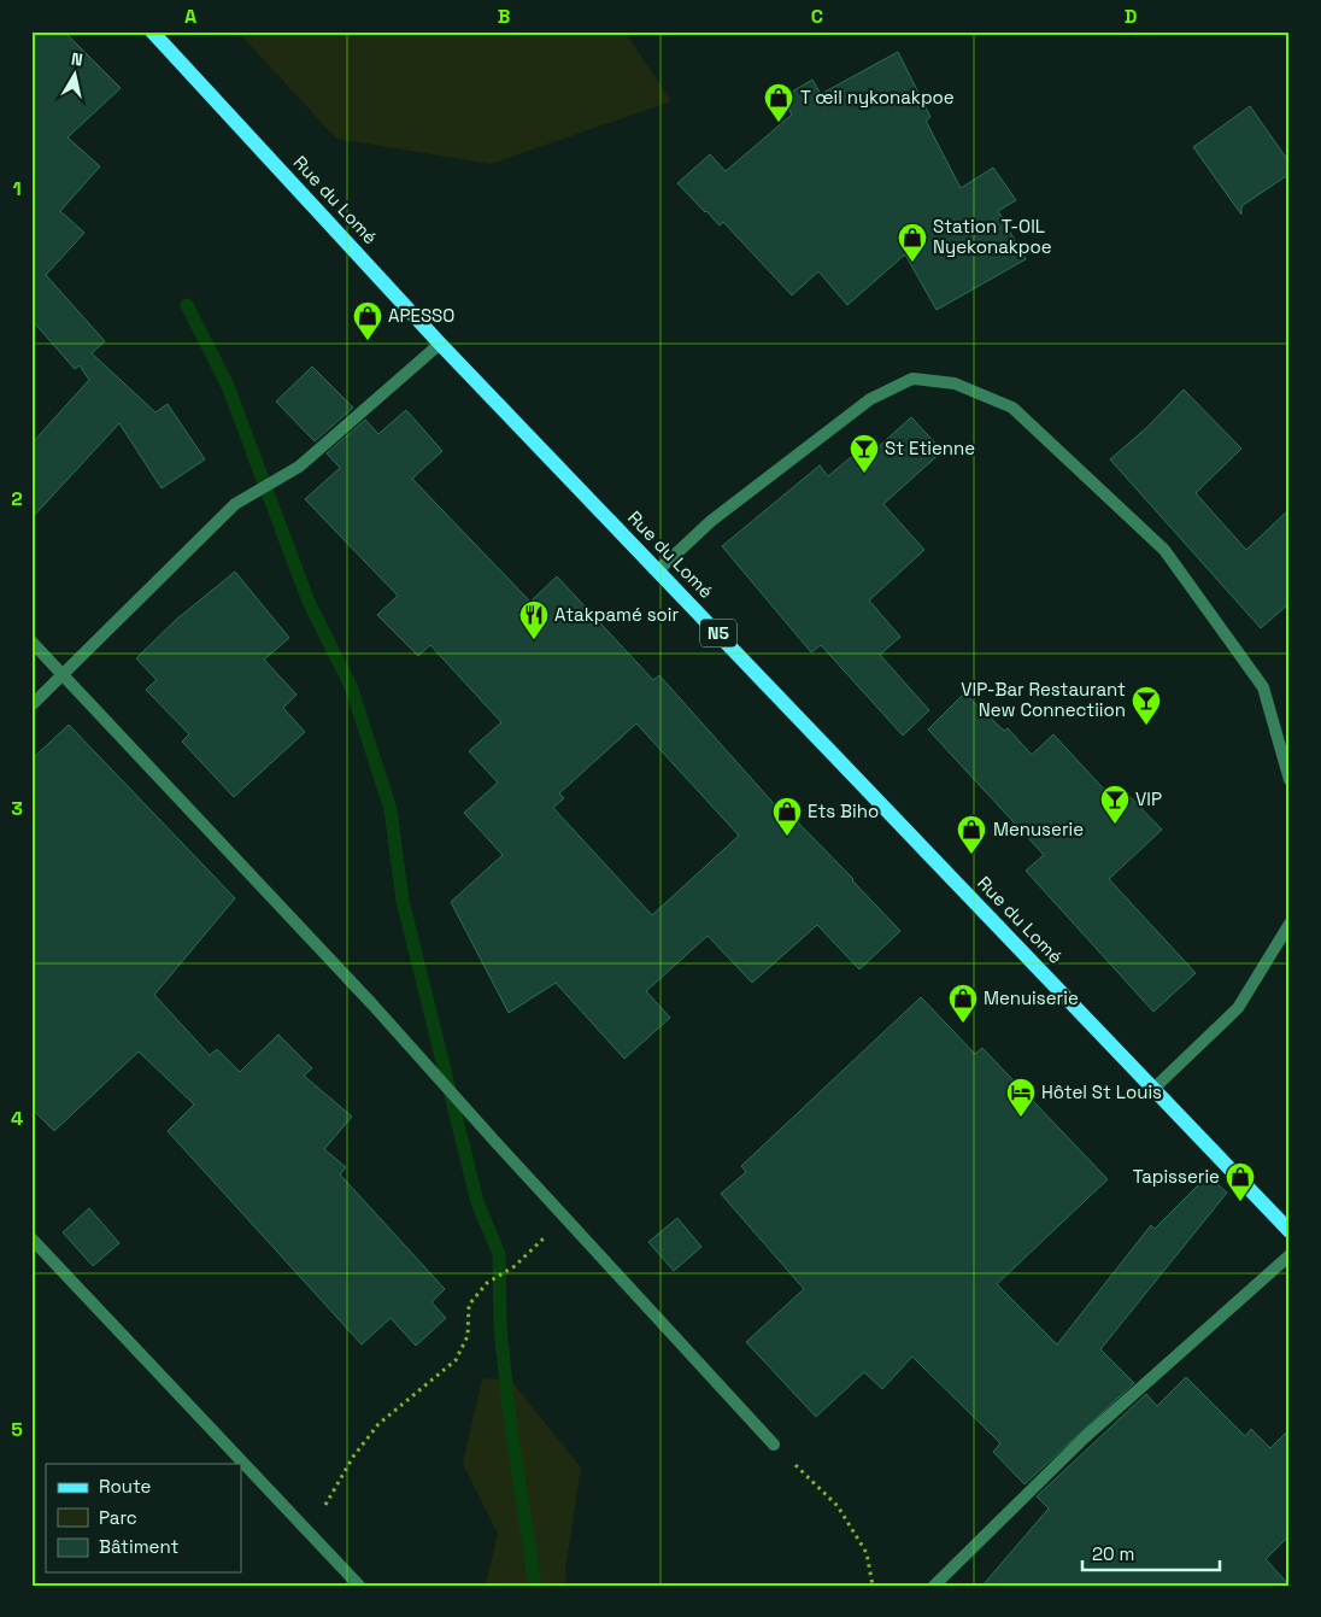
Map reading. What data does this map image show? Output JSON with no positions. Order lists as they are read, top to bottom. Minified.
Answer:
{"streets":{"main road":["Rue du Lomé","N5"]},"places":{"shop":["T œil nykonakpoe","Station T-OIL Nyekonakpoe","APESSO","Ets Biho","Menuserie","Menuiserie","Tapisserie"],"bar":["St Etienne","VIP-Bar Restaurant New Connectiion","VIP"],"restaurant":["Atakpamé soir"],"hotel":["Hôtel St Louis"]},"legend":["Route","Parc","Bâtiment"],"scale_bar":"20 m","north":"top","grid":{"columns":["A","B","C","D"],"rows":["1","2","3","4","5"]}}
